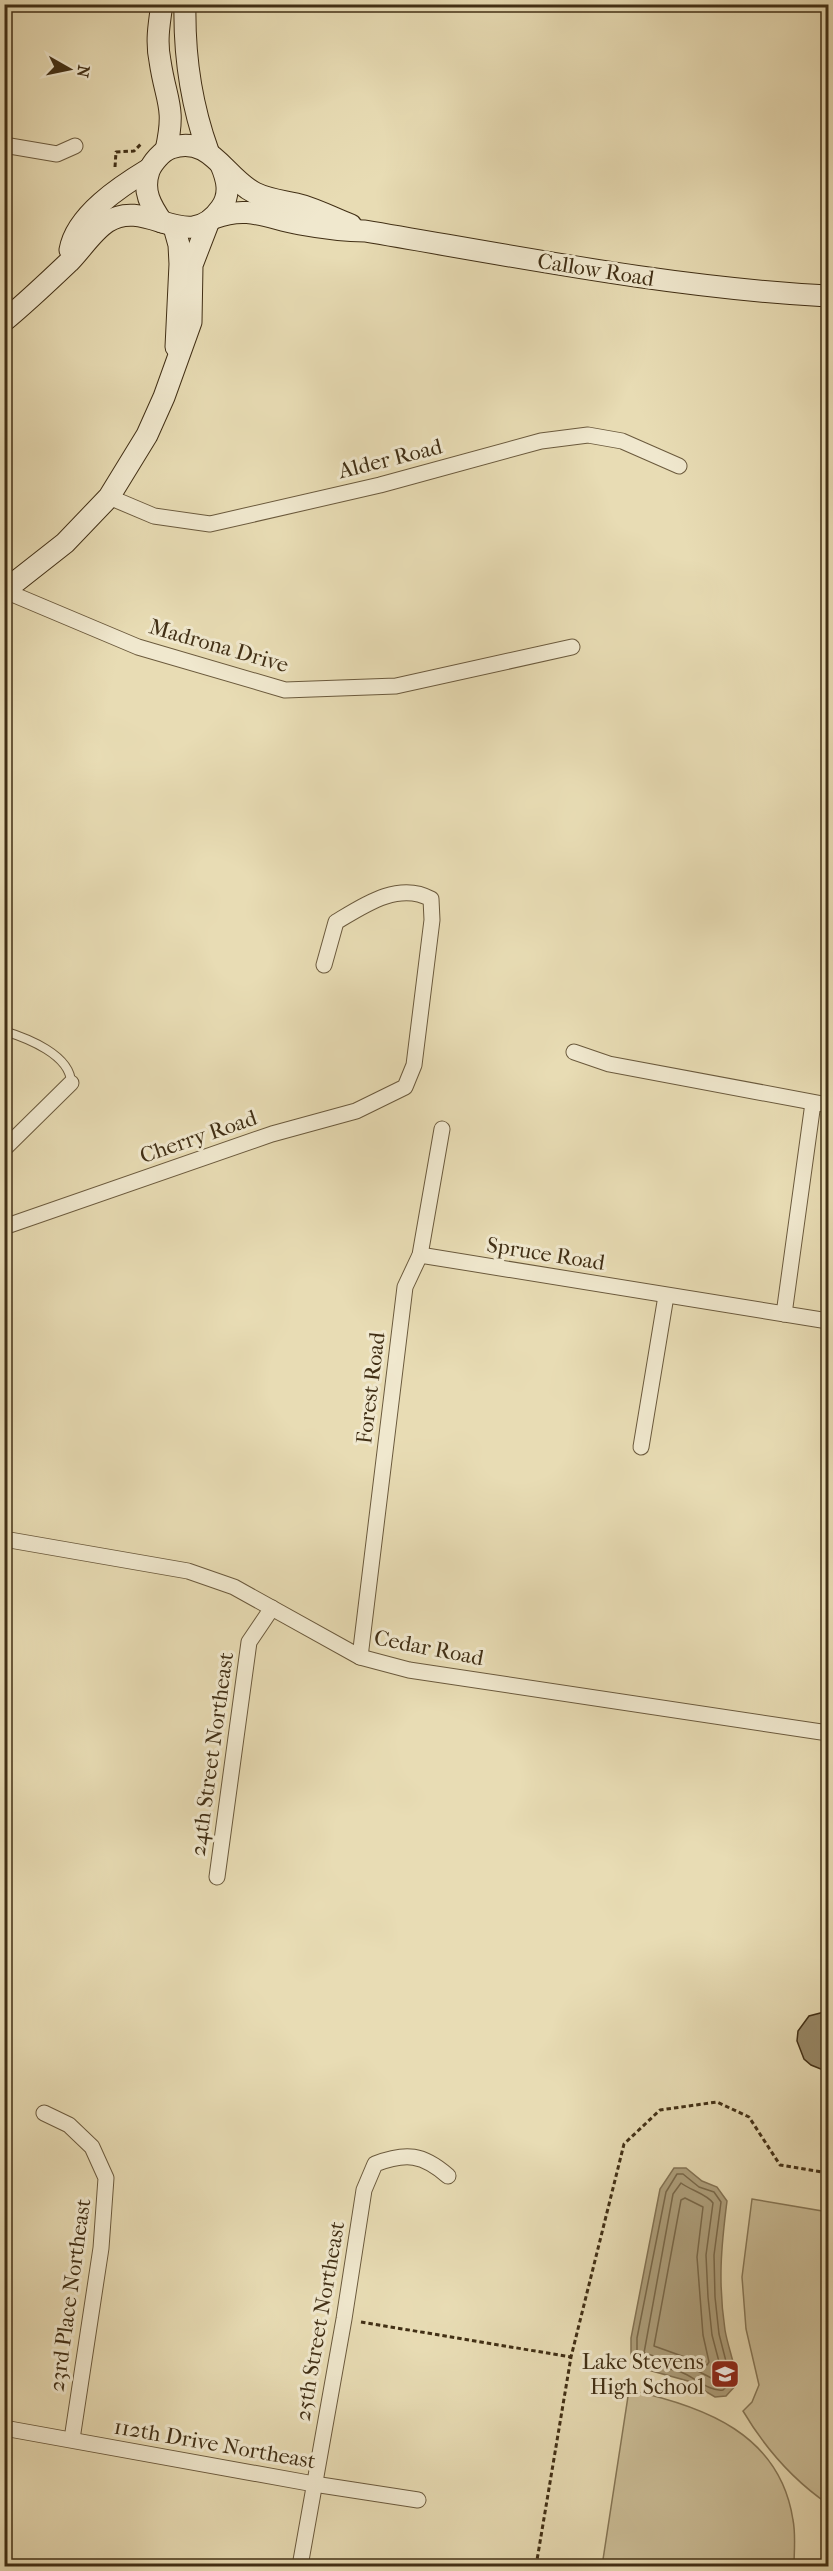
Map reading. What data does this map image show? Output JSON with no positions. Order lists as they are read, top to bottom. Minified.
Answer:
{"streets":{"street":["Callow Road","Alder Road","Madrona Drive","Cherry Road","Spruce Road","Forest Road","Cedar Road","24th Street Northeast","23rd Place Northeast","25th Street Northeast","112th Drive Northeast"]},"crossings":[["Spruce Road","Forest Road"],["Forest Road","Cedar Road"],["Cedar Road","24th Street Northeast"],["23rd Place Northeast","112th Drive Northeast"],["25th Street Northeast","112th Drive Northeast"]],"places":{"school or university":["Lake Stevens High School"]},"north":"right"}
